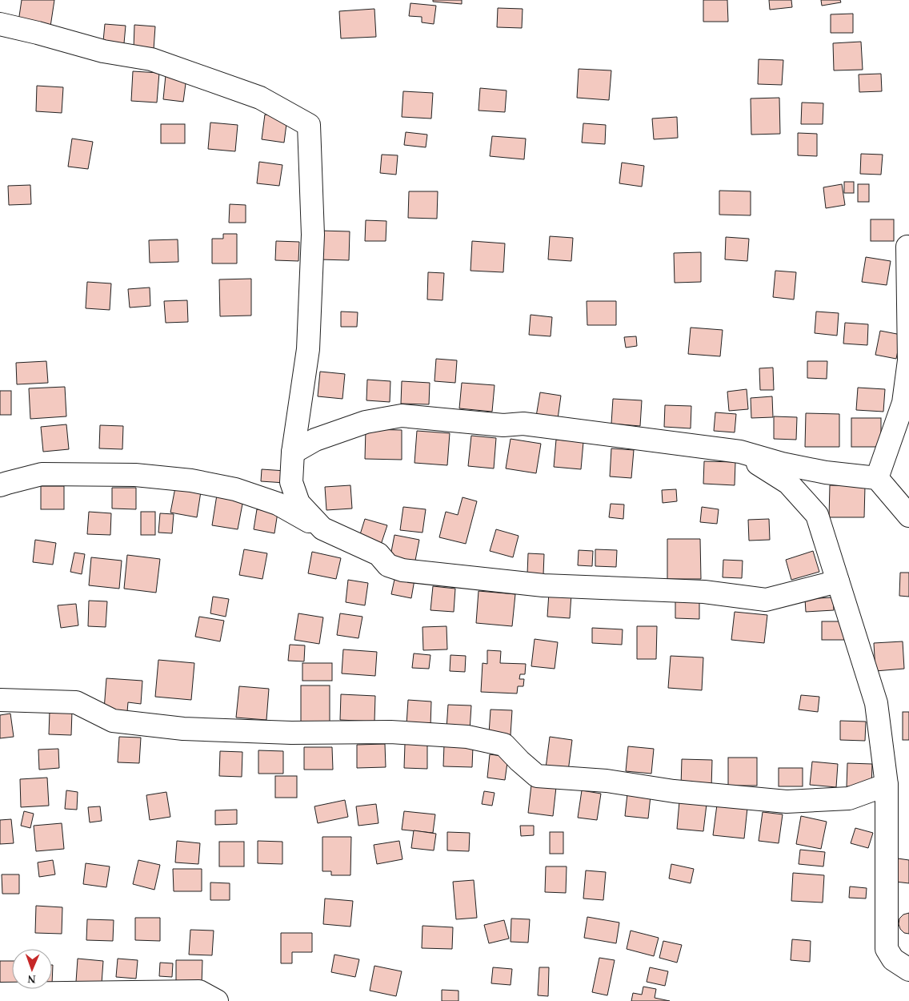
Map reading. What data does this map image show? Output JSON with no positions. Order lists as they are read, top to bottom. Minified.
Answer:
{"north":"bottom"}
